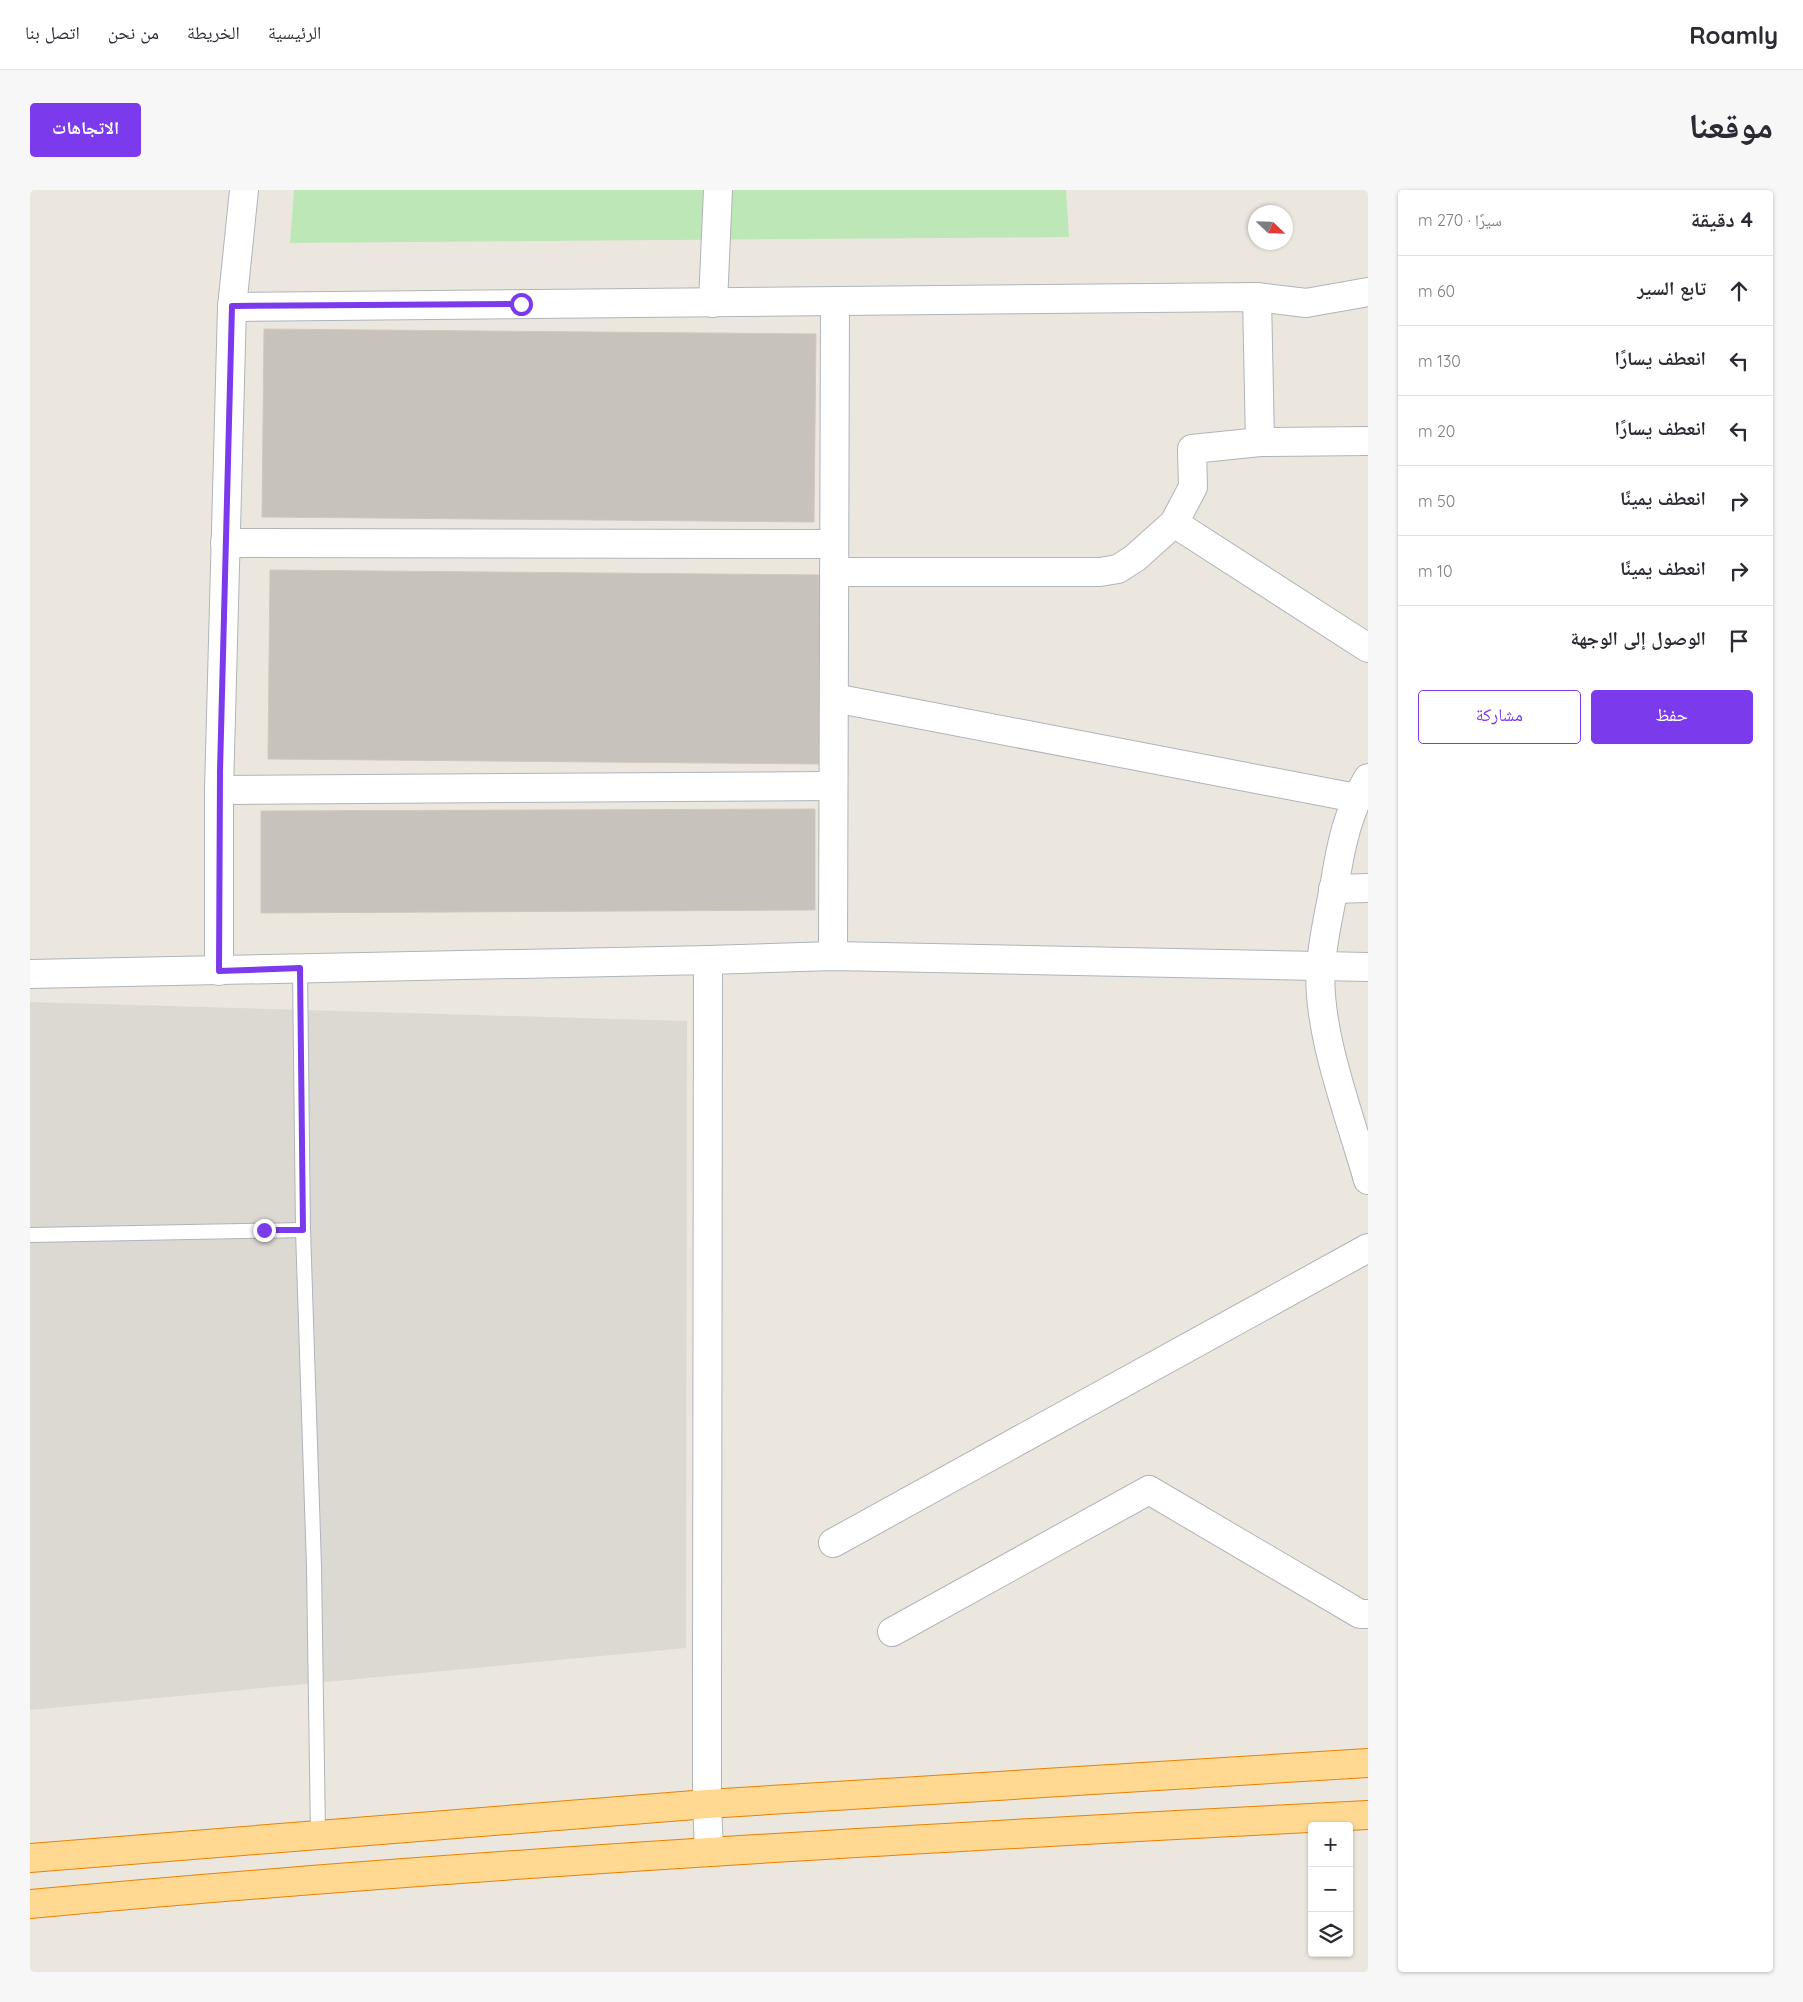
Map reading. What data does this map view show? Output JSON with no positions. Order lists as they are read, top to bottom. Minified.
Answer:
{"north":"bottom right","page":{"header":"Roamly","nav":["الرئيسية","الخريطة","من نحن","اتصل بنا"],"title":"موقعنا","buttons":["الاتجاهات",["حفظ","مشاركة"]],"heading":["4 دقيقة","سيرًا · 270 m"],"list":[["تابع السير","60 m"],["انعطف يسارًا","130 m"],["انعطف يسارًا","20 m"],["انعطف يمينًا","50 m"],["انعطف يمينًا","10 m"],"الوصول إلى الوجهة"],"map_buttons":["+","−"]}}
